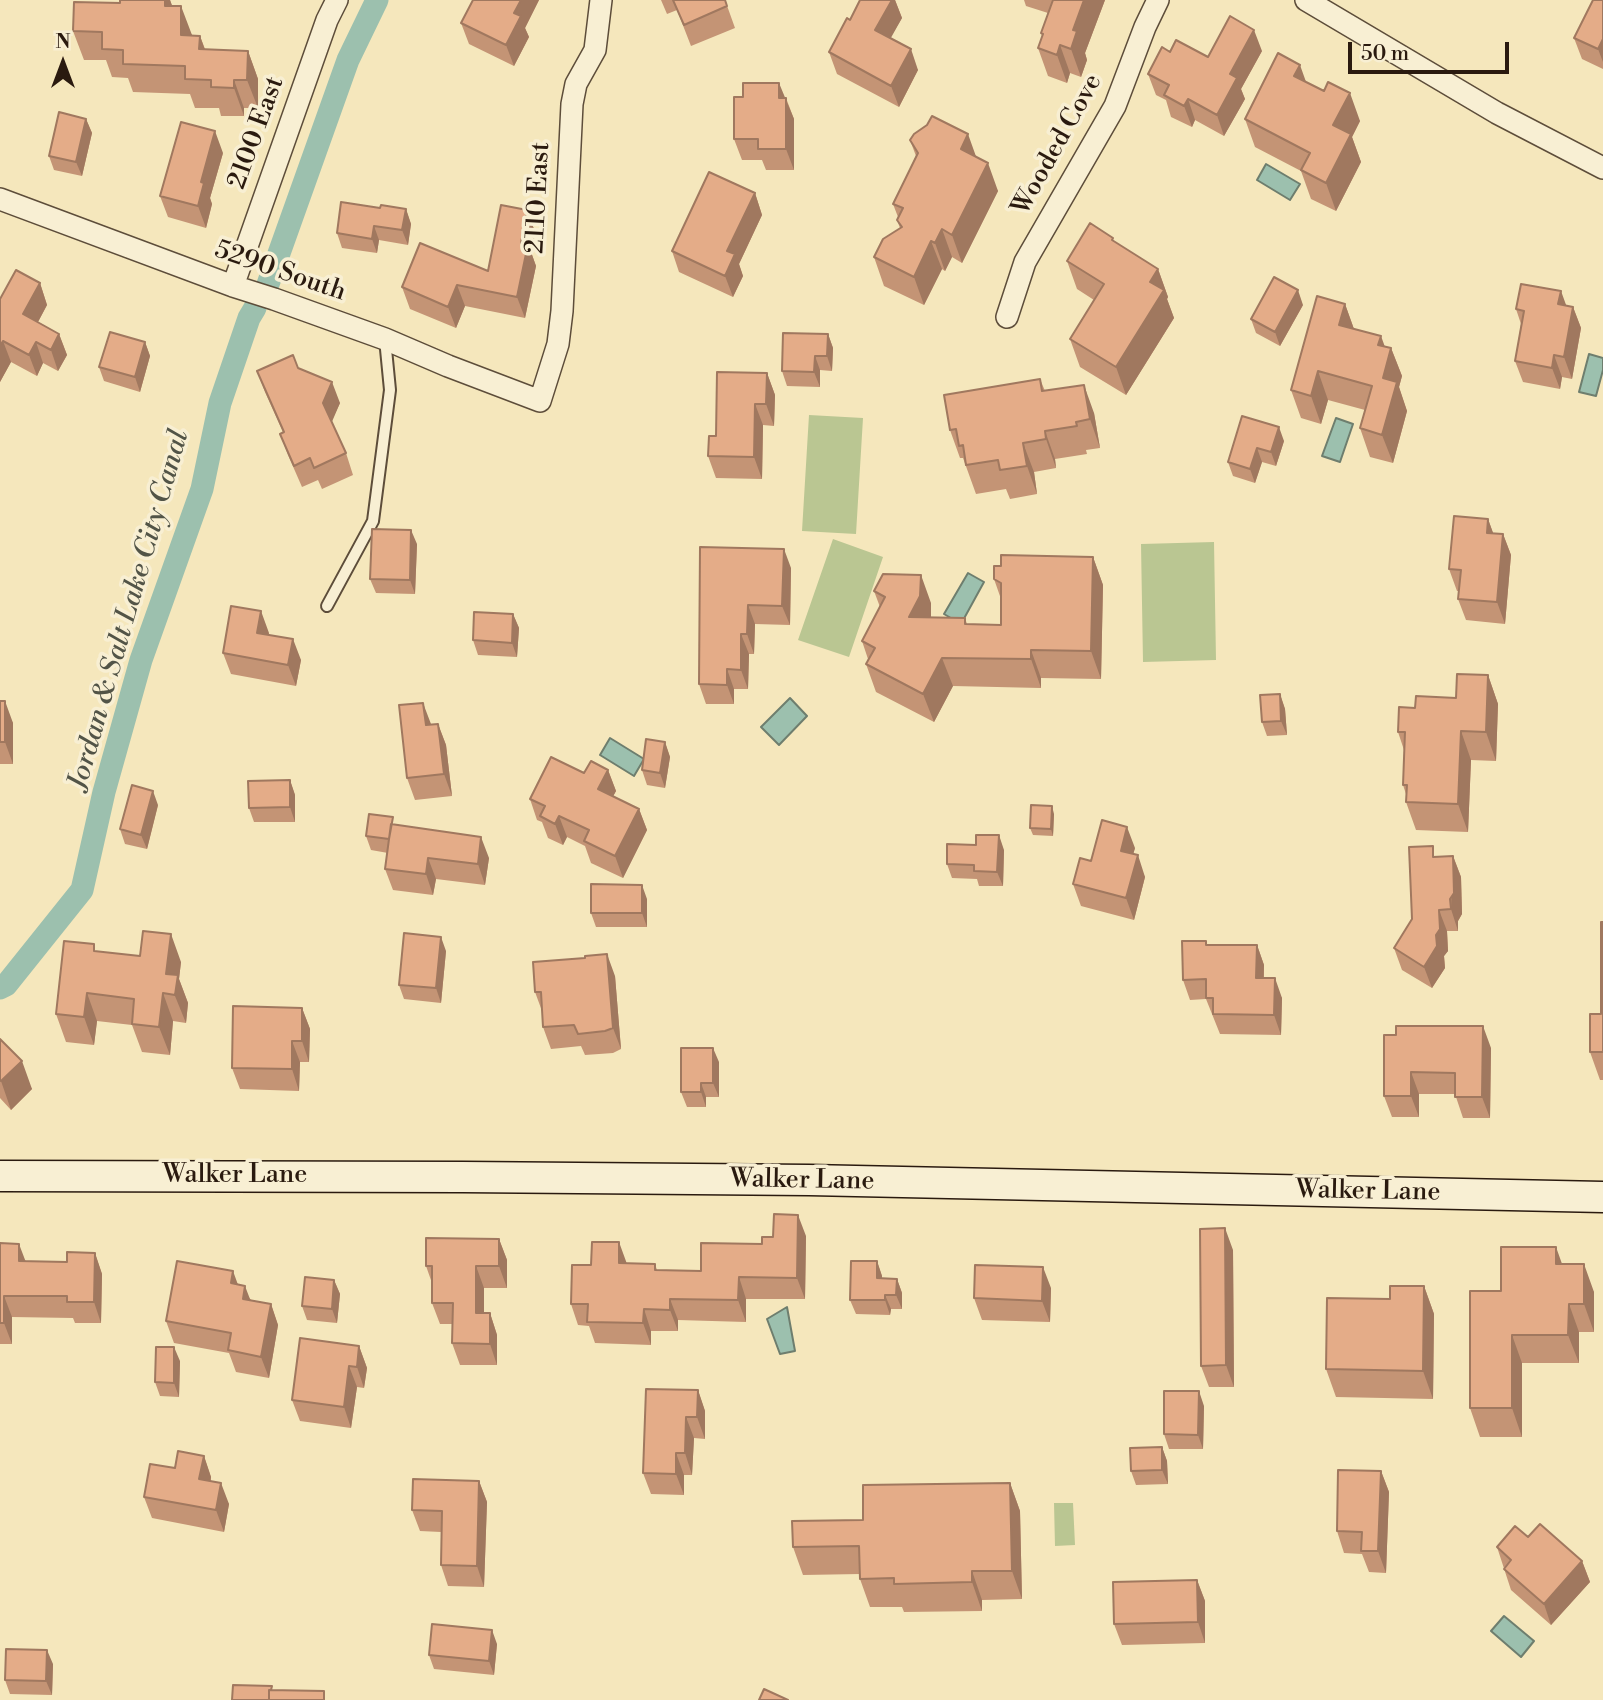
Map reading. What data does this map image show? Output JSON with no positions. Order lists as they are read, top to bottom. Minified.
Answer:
{"streets":{"street":["2100 East","Wooded Cove","2110 East","5290 South","Walker Lane"]},"crossings":[["2100 East","5290 South"],["2110 East","5290 South"]],"water":["Jordan & Salt Lake City Canal"],"scale_bar":"50 m","north":"top"}
